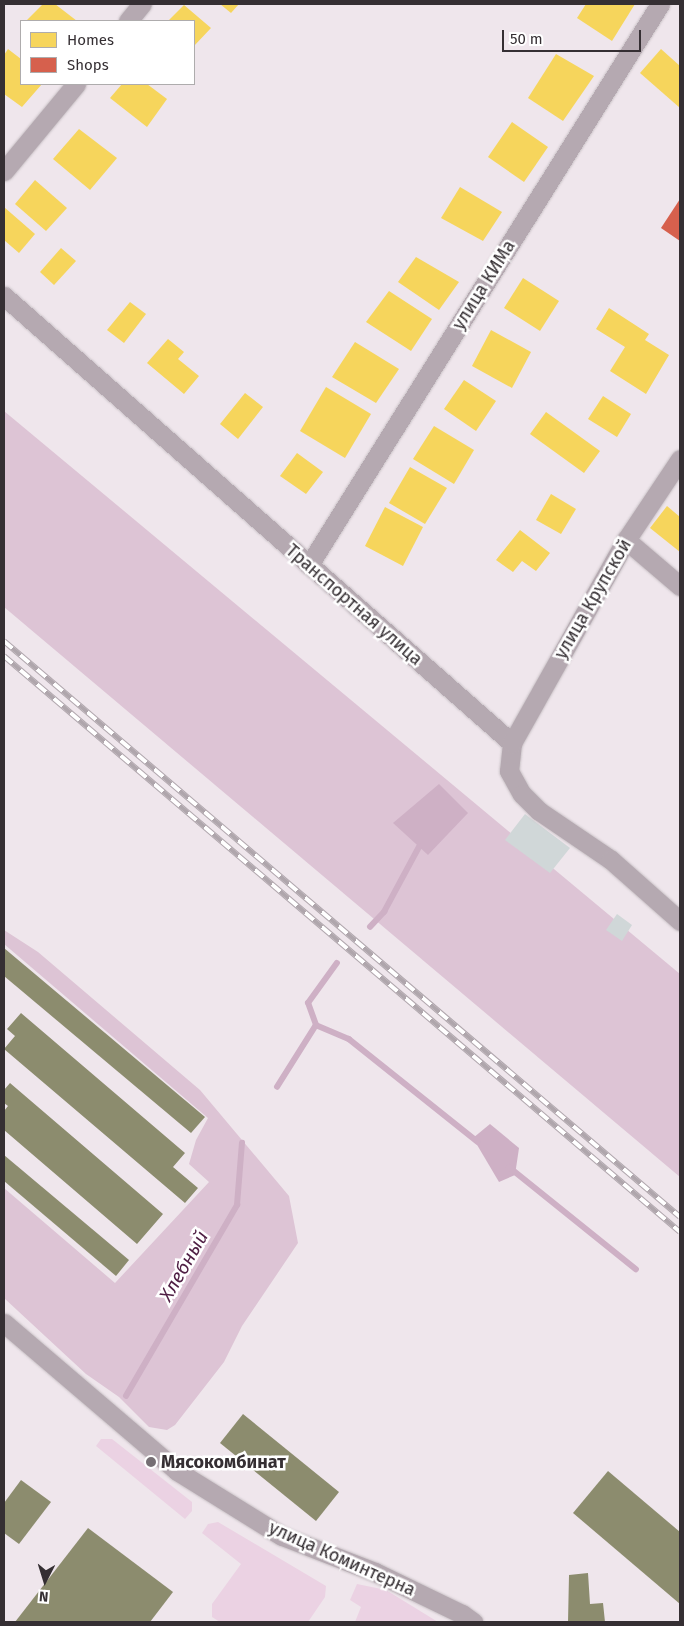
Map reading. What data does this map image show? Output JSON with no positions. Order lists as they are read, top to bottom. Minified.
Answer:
{"streets":{"street":["улица КИМа","улица Крупской","Транспортная улица","улица Коминтерна"]},"crossings":[["улица КИМа","Транспортная улица"],["улица Крупской","Транспортная улица"]],"water":["Хлебный"],"places":["Мясокомбинат"],"legend":["Homes","Shops"],"scale_bar":"50 m","north":"bottom"}
